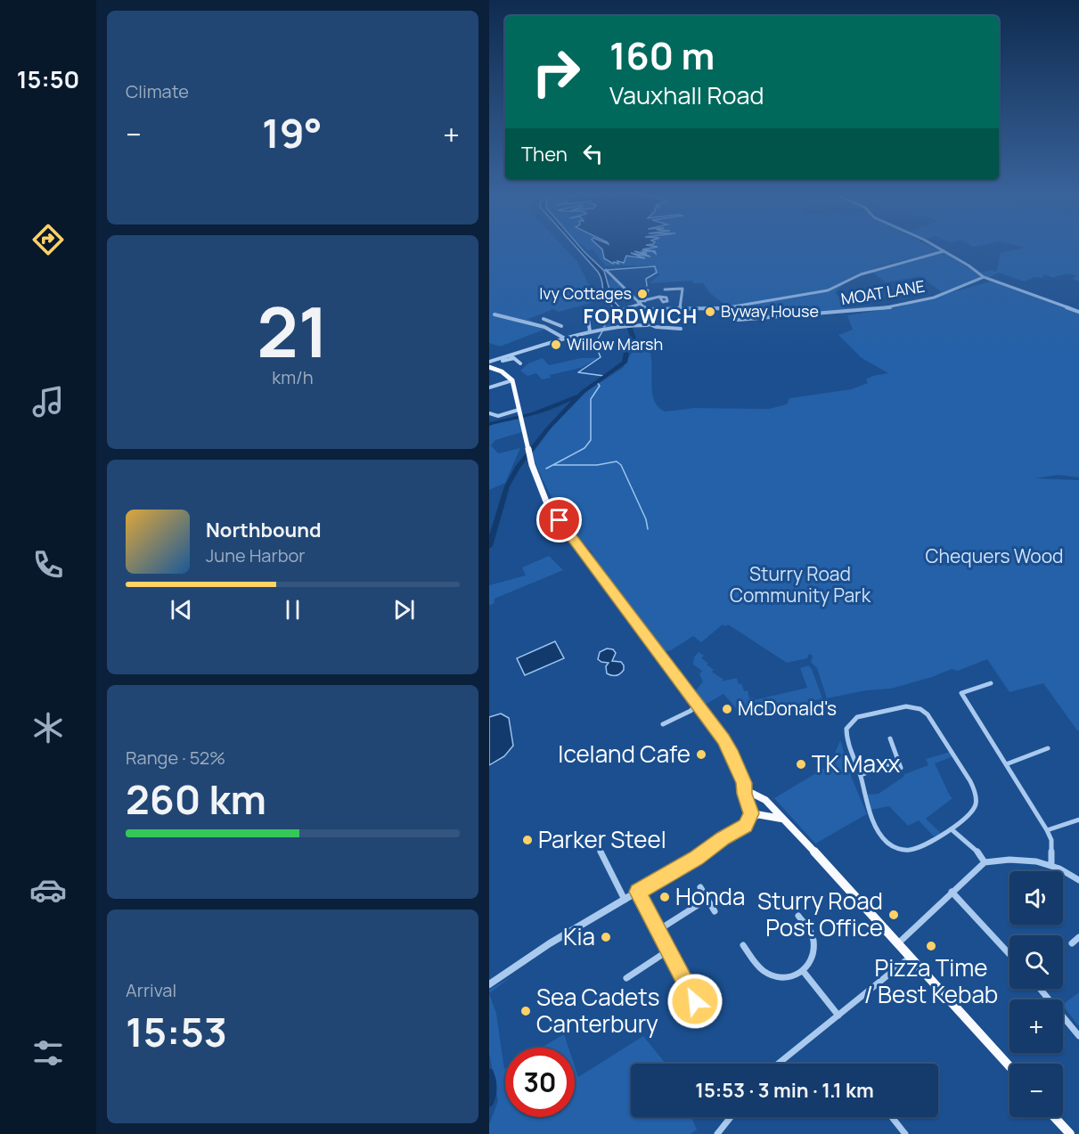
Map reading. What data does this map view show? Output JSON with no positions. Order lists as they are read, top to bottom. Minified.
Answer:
{"streets":{"street":["MOAT LANE"]},"districts":["FORDWICH"],"parks":["Chequers Wood","Sturry Road Community Park"],"places":["Ivy Cottages","Byway House","Willow Marsh","McDonald's","Iceland Cafe","TK Maxx","Parker Steel","Honda","Sturry Road Post Office","Kia","Pizza Time / Best Kebab","Sea Cadets Canterbury"],"page":{"tabs":"15:50","tile":["Climate",["21","km/h"],["Range · 52%","260 km"],["Arrival","15:53"]],"turn":["160 m","Vauxhall Road"],"heat":["−","19°","+"],"then":"Then","song":["Northbound","June Harbor"],"map_buttons":["+","−"],"limit":"30","trip":"15:53 · 3 min · 1.1 km"}}
